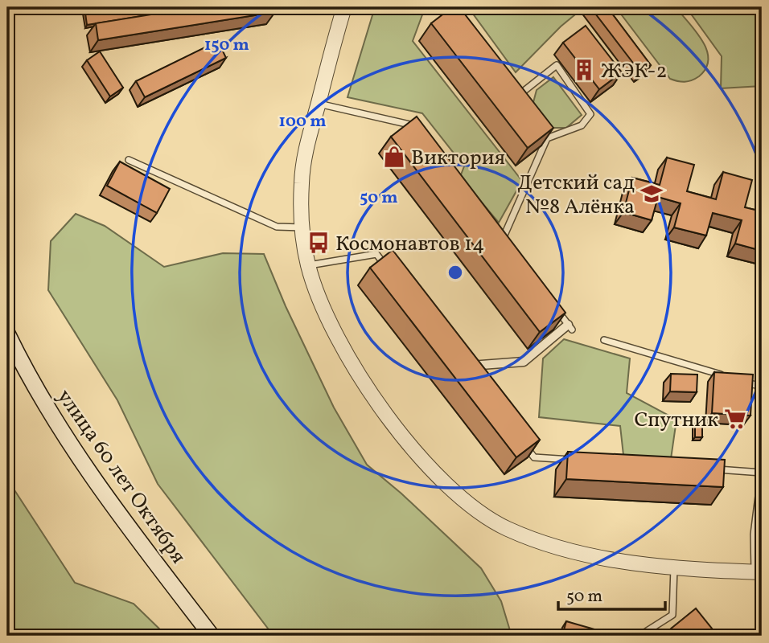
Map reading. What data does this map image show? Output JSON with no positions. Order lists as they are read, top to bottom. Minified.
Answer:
{"streets":{"main road":["улица 60 лет Октября"]},"places":{"building":["ЖЭК-2"],"shop":["Виктория"],"school or university":["Детский сад №8 Алёнка"],"bus stop":["Космонавтов 14"],"supermarket":["Спутник"]},"scale_bar":"50 m","rings":["150 m","100 m","50 m"]}
